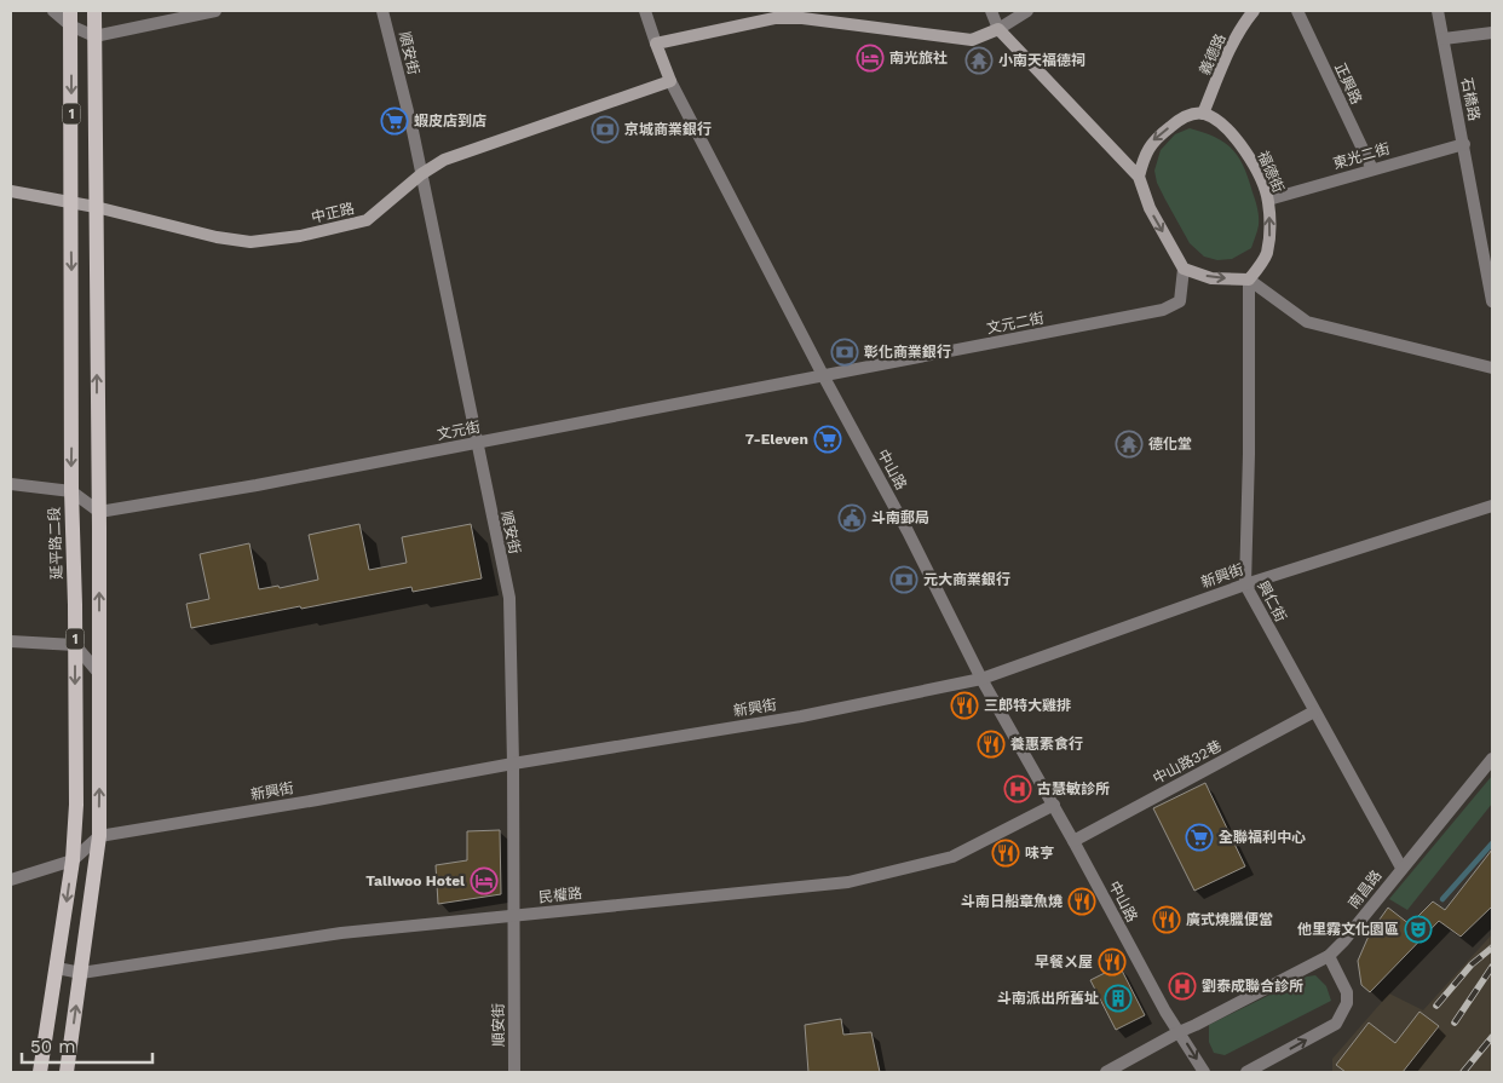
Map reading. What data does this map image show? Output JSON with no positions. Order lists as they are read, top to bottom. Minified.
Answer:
{"streets":{"main road":["義德路","1","福德街","中正路","中山路","延平路二段"],"street":["順安街","正興路","石橋路","東光二街","文元二街","文元街","新興街","興仁街","中山路32巷","南昌路","民權路"]},"crossings":[["順安街","中正路"],["順安街","文元街"],["順安街","新興街"],["順安街","民權路"],["義德路","東光二街"],["義德路","福德街"],["義德路","文元二街"],["義德路","興仁街"],["正興路","東光二街"],["石橋路","東光二街"],["1","中正路"],["1","文元街"],["1","新興街"],["1","民權路"],["東光二街","福德街"],["東光二街","文元二街"],["東光二街","興仁街"],["福德街","文元二街"],["福德街","興仁街"],["中正路","中山路"],["中正路","延平路二段"],["文元二街","文元街"],["文元二街","中山路"],["文元二街","興仁街"],["文元街","中山路"],["中山路","新興街"],["中山路","中山路32巷"],["中山路","南昌路"],["中山路","民權路"],["延平路二段","民權路"],["新興街","興仁街"],["興仁街","中山路32巷"],["興仁街","南昌路"]],"one_way":["福德街"],"places":{"hotel":["南光旅社","Taliwoo Hotel"],"temple":["小南天福德祠","德化堂"],"supermarket":["蝦皮店到店","7-Eleven","全聯福利中心"],"bank":["京城商業銀行","彰化商業銀行","元大商業銀行"],"public building":["斗南郵局"],"restaurant":["三郎特大雞排","養惠素食行","味亨","斗南日船章魚燒","廣式燒臘便當","早餐ㄨ屋"],"hospital":["古慧敏診所","劉泰成聯合診所"],"theatre":["他里霧文化園區"],"building":["斗南派出所舊址"]},"scale_bar":"50 m"}
